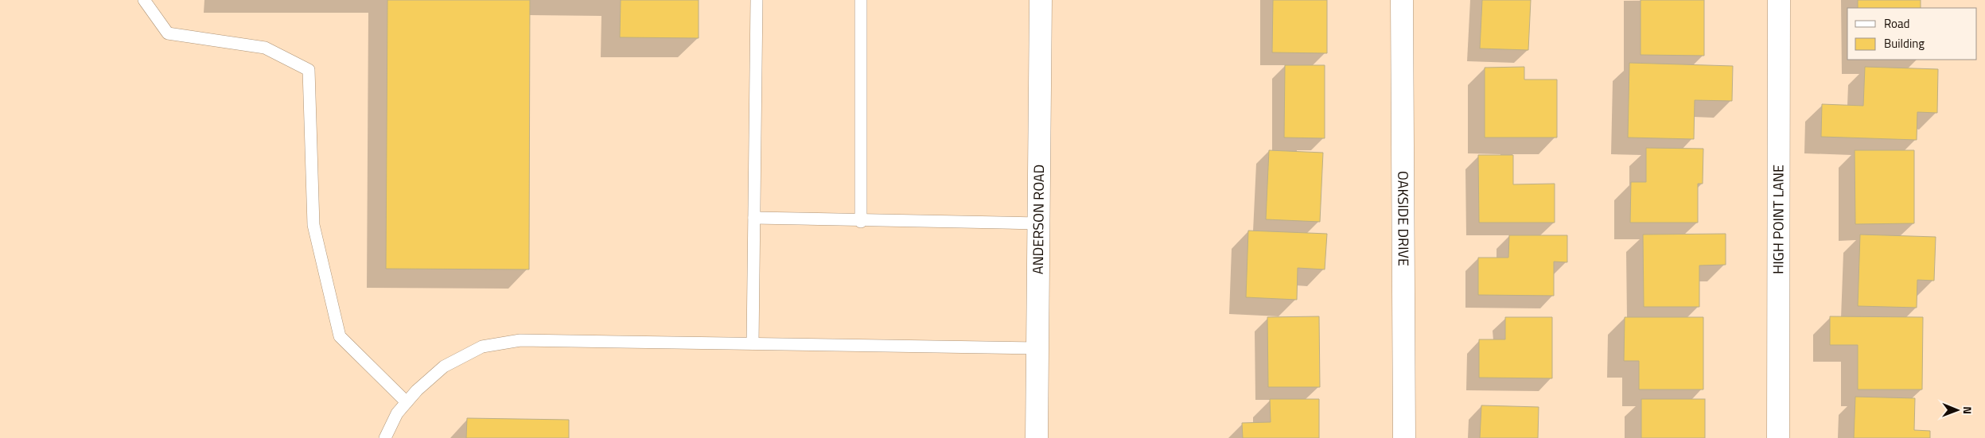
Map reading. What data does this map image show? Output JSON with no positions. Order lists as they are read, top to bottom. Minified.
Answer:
{"streets":{"street":["ANDERSON ROAD","OAKSIDE DRIVE","HIGH POINT LANE"]},"legend":["Road","Building"],"north":"right"}
